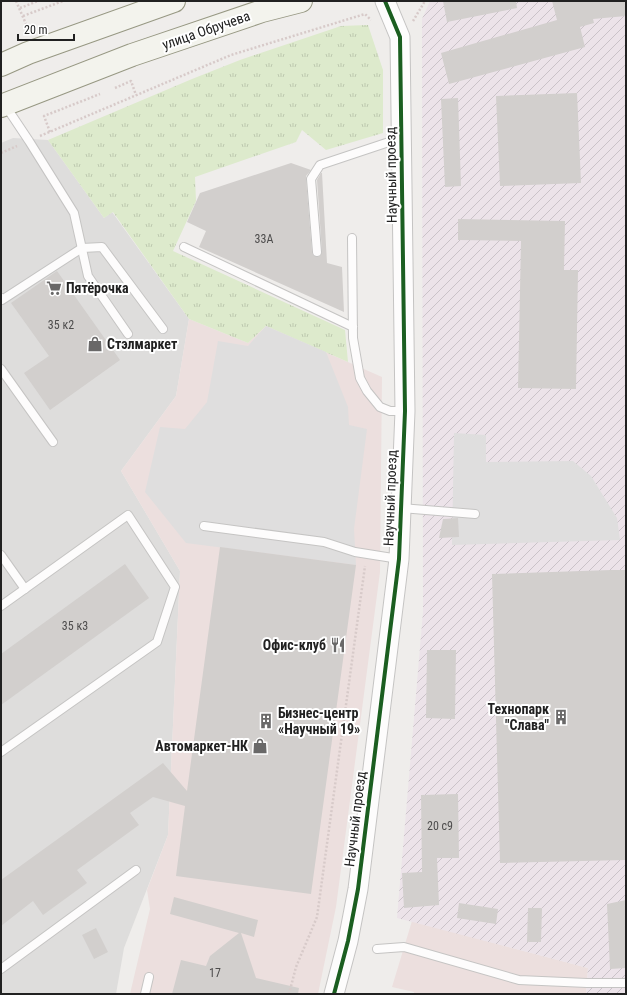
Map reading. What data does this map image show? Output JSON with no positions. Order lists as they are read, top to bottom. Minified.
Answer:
{"streets":{"main road":["улица Обручева"],"street":["Научный проезд"]},"places":{"supermarket":["Пятёрочка"],"shop":["Стэлмаркет","Автомаркет-НК"],"restaurant":["Офис-клуб"],"building":["Технопарк \"Слава\"","Бизнес-центр «Научный 19»"]},"house_numbers":["33А","35 к2","35 к3","20 с9","17"],"scale_bar":"20 m"}
